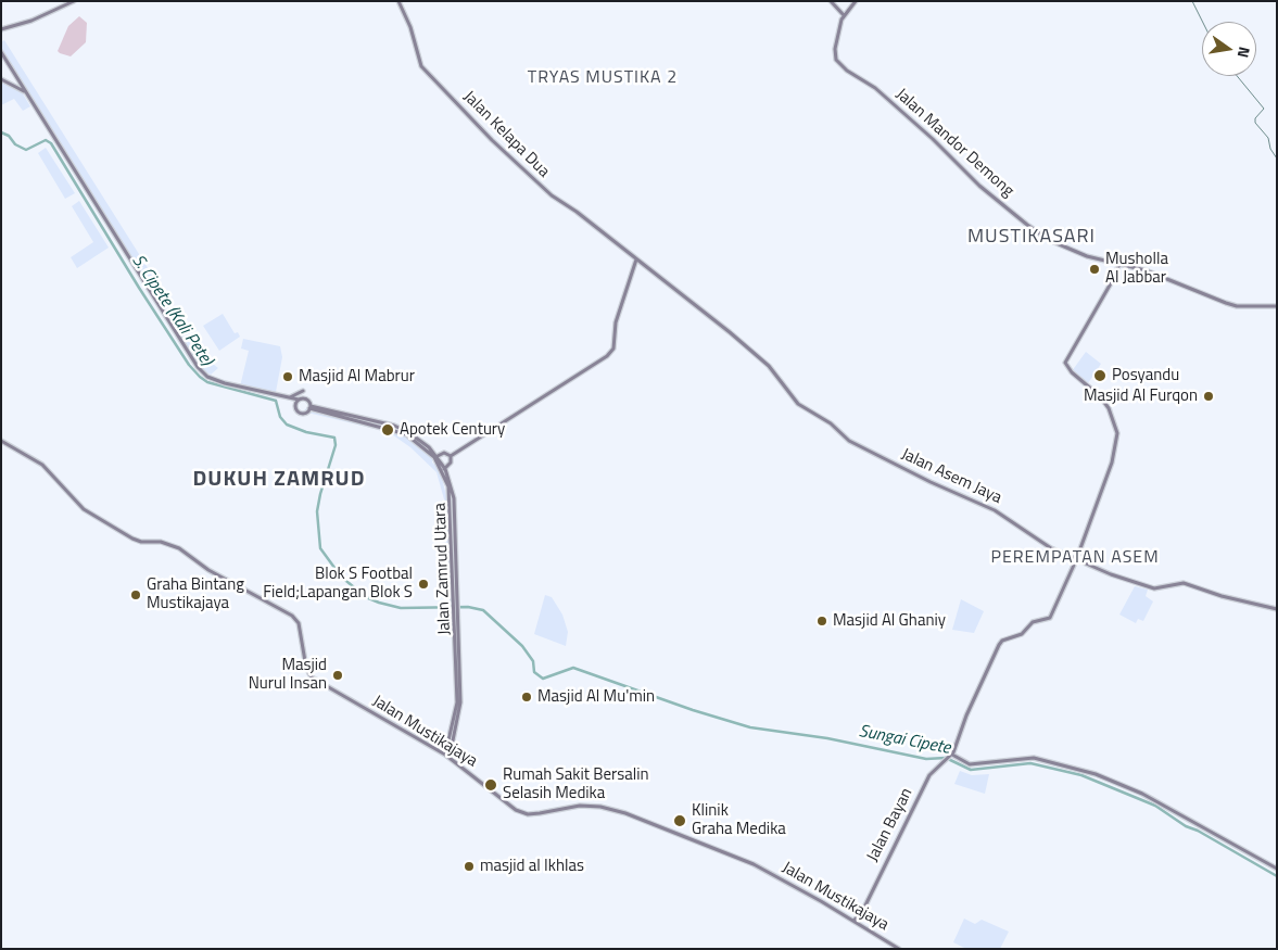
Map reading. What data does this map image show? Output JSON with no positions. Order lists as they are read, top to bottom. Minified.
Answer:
{"streets":{"main road":["Jalan Kelapa Dua","Jalan Mandor Demong","Jalan Asem Jaya","Jalan Zamrud Utara","Jalan Mustikajaya","Jalan Bayan"]},"crossings":[["Jalan Kelapa Dua","Jalan Asem Jaya"],["Jalan Zamrud Utara","Jalan Mustikajaya"],["Jalan Mustikajaya","Jalan Bayan"]],"districts":["TRYAS MUSTIKA 2","MUSTIKASARI","DUKUH ZAMRUD","PEREMPATAN ASEM"],"water":["S. Cipete (Kali Pete)","Sungai Cipete"],"places":["Musholla Al Jabbar","Posyandu","Masjid Al Mabrur","Masjid Al Furqon","Apotek Century","Blok S Footbal Field;Lapangan Blok S","Graha Bintang Mustikajaya","Masjid Al Ghaniy","Masjid Nurul Insan","Masjid Al Mu'min","Rumah Sakit Bersalin Selasih Medika","Klinik Graha Medika","masjid al Ikhlas"],"north":"right"}
